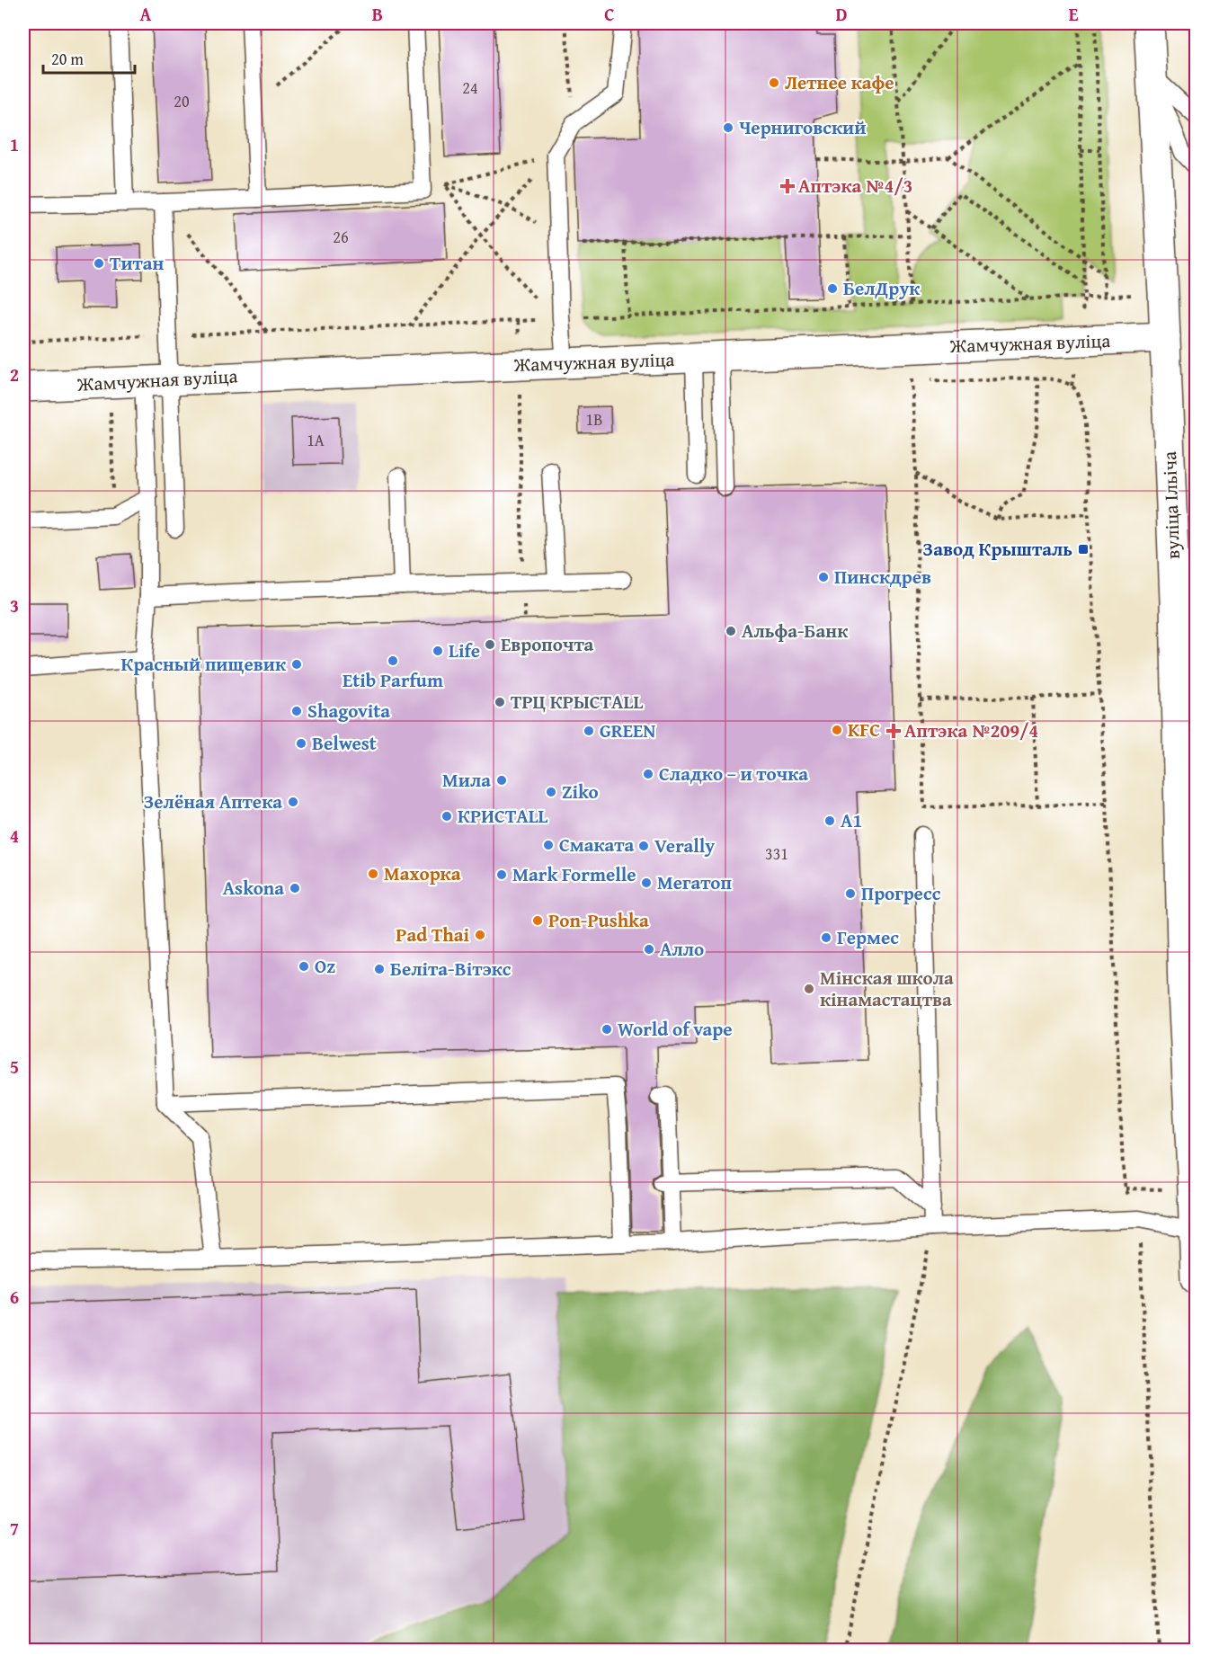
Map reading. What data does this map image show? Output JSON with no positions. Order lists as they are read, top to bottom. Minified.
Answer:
{"streets":{"main road":["Жамчужная вуліца","вуліца Ільіча"]},"crossings":[["Жамчужная вуліца","вуліца Ільіча"]],"places":{"other":["Летнее кафе","Черниговский","Титан","БелДрук","Пинскдрев","Альфа-Банк","Европочта","Life","Etib Parfum","Красный пищевик","ТРЦ КРЫСТАLL","Shagovita","KFC","GREEN","Belwest","Сладко – и точка","Мила","Ziko","Зелёная Аптека","КРИСТАLL","A1","Смаката","Verally","Махорка","Mark Formelle","Мегатоп","Askona","Прогресс","Pon-Pushka","Pad Thai","Гермес","Алло","Oz","Беліта-Вітэкс","Мінская школа кінамастацтва","World of vape"],"health":["Аптэка №4/3","Аптэка №209/4"],"transit":["Завод Крышталь"]},"house_numbers":["24","20","26","1В","1А","331"],"scale_bar":"20 m","grid":{"columns":["A","B","C","D","E"],"rows":["1","2","3","4","5","6","7"]}}
